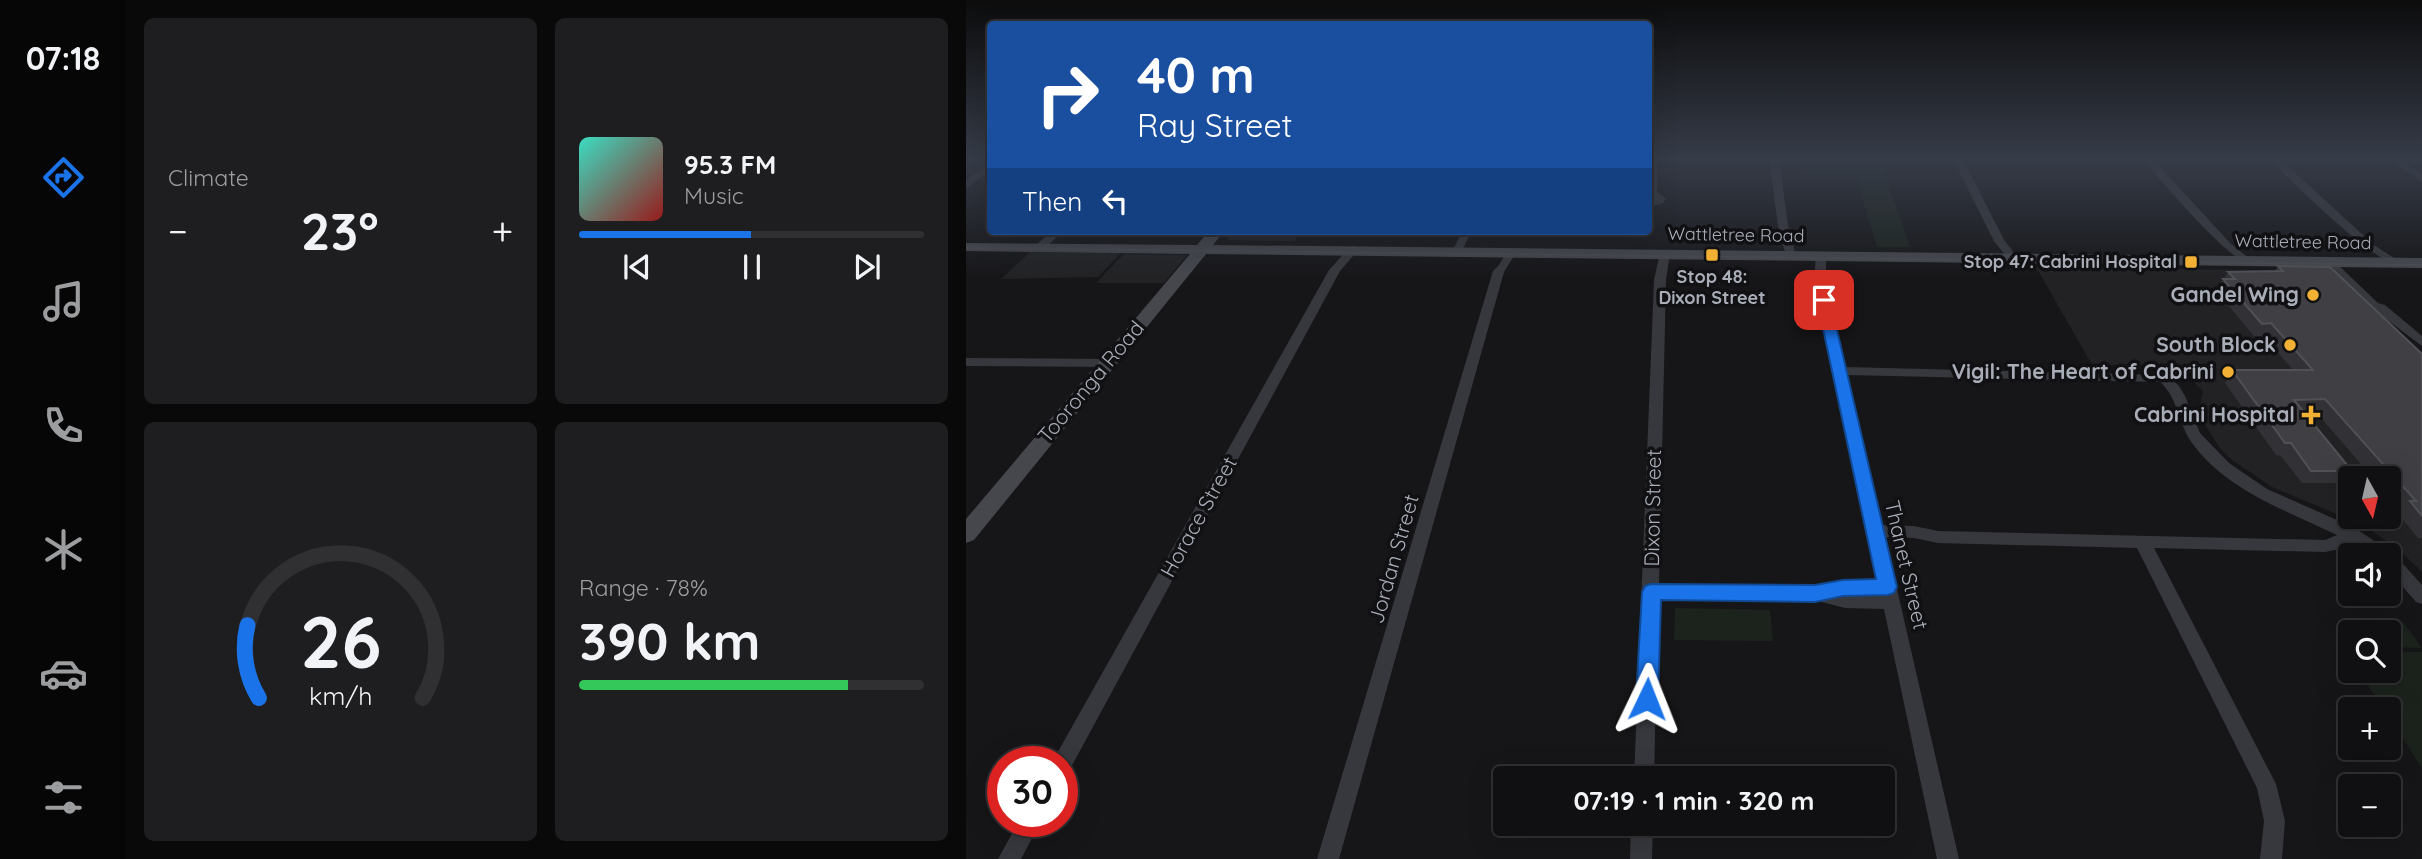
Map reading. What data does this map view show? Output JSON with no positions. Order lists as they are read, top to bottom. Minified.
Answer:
{"streets":{"main road":["Wattletree Road","Tooronga Road"],"street":["Dixon Street","Horace Street","Jordan Street","Thanet Street"]},"crossings":[["Wattletree Road","Tooronga Road"],["Wattletree Road","Dixon Street"],["Wattletree Road","Horace Street"],["Wattletree Road","Jordan Street"],["Wattletree Road","Thanet Street"]],"places":{"transit":["Stop 48: Dixon Street","Stop 47: Cabrini Hospital"],"other":["Gandel Wing","South Block","Vigil: The Heart of Cabrini"],"health":["Cabrini Hospital"]},"north":"bottom","page":{"tabs":"07:18","tile":["Climate",["Range · 78%","390 km"]],"turn":["40 m","Ray Street"],"song":["95.3 FM","Music"],"then":"Then","heat":["−","23°","+"],"map_buttons":["+","−"],"limit":"30","trip":"07:19 · 1 min · 320 m","gauge":["26","km/h"]}}
